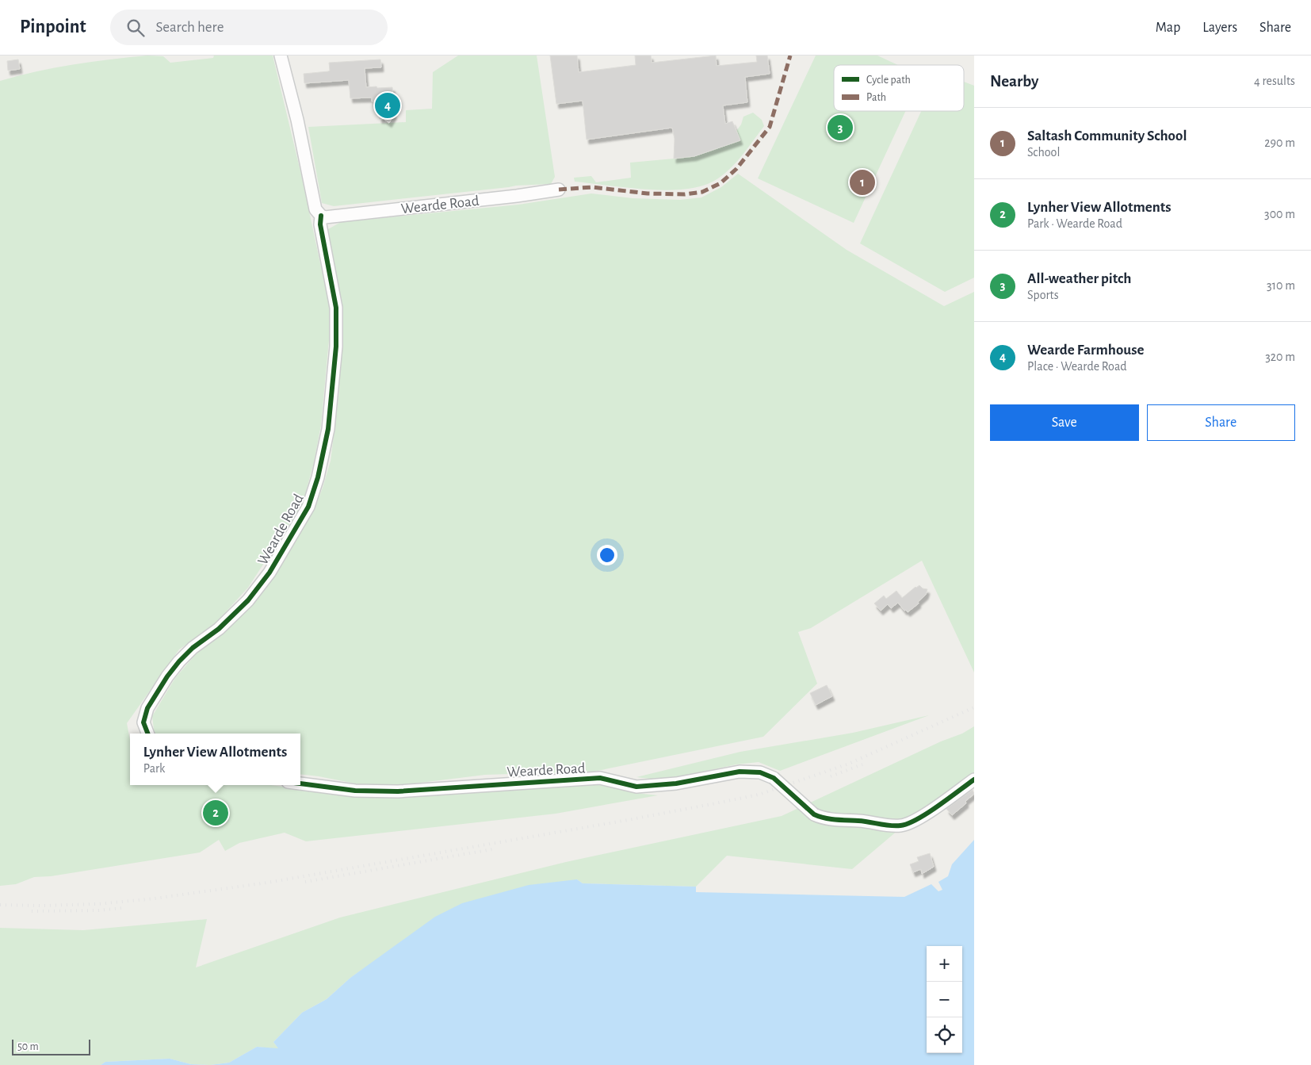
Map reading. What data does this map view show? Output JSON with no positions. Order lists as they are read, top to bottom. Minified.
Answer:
{"streets":{"street":["Wearde Road"]},"legend":["Cycle path","Path"],"scale_bar":"50 m","page":{"header":"Pinpoint","search":"Search here","nav":["Map","Layers","Share"],"heading":["Nearby","4 results"],"pins":["4","3","1","2"],"list":[{"mark":"1","name":"Saltash Community School","note":"School","value":"290 m"},{"mark":"2","name":"Lynher View Allotments","note":"Park · Wearde Road","value":"300 m"},{"mark":"3","name":"All-weather pitch","note":"Sports","value":"310 m"},{"mark":"4","name":"Wearde Farmhouse","note":"Place · Wearde Road","value":"320 m"}],"buttons":["Save","Share"],"popup":["Lynher View Allotments","Park"],"map_buttons":["+","−"],"scale":"50 m"}}
